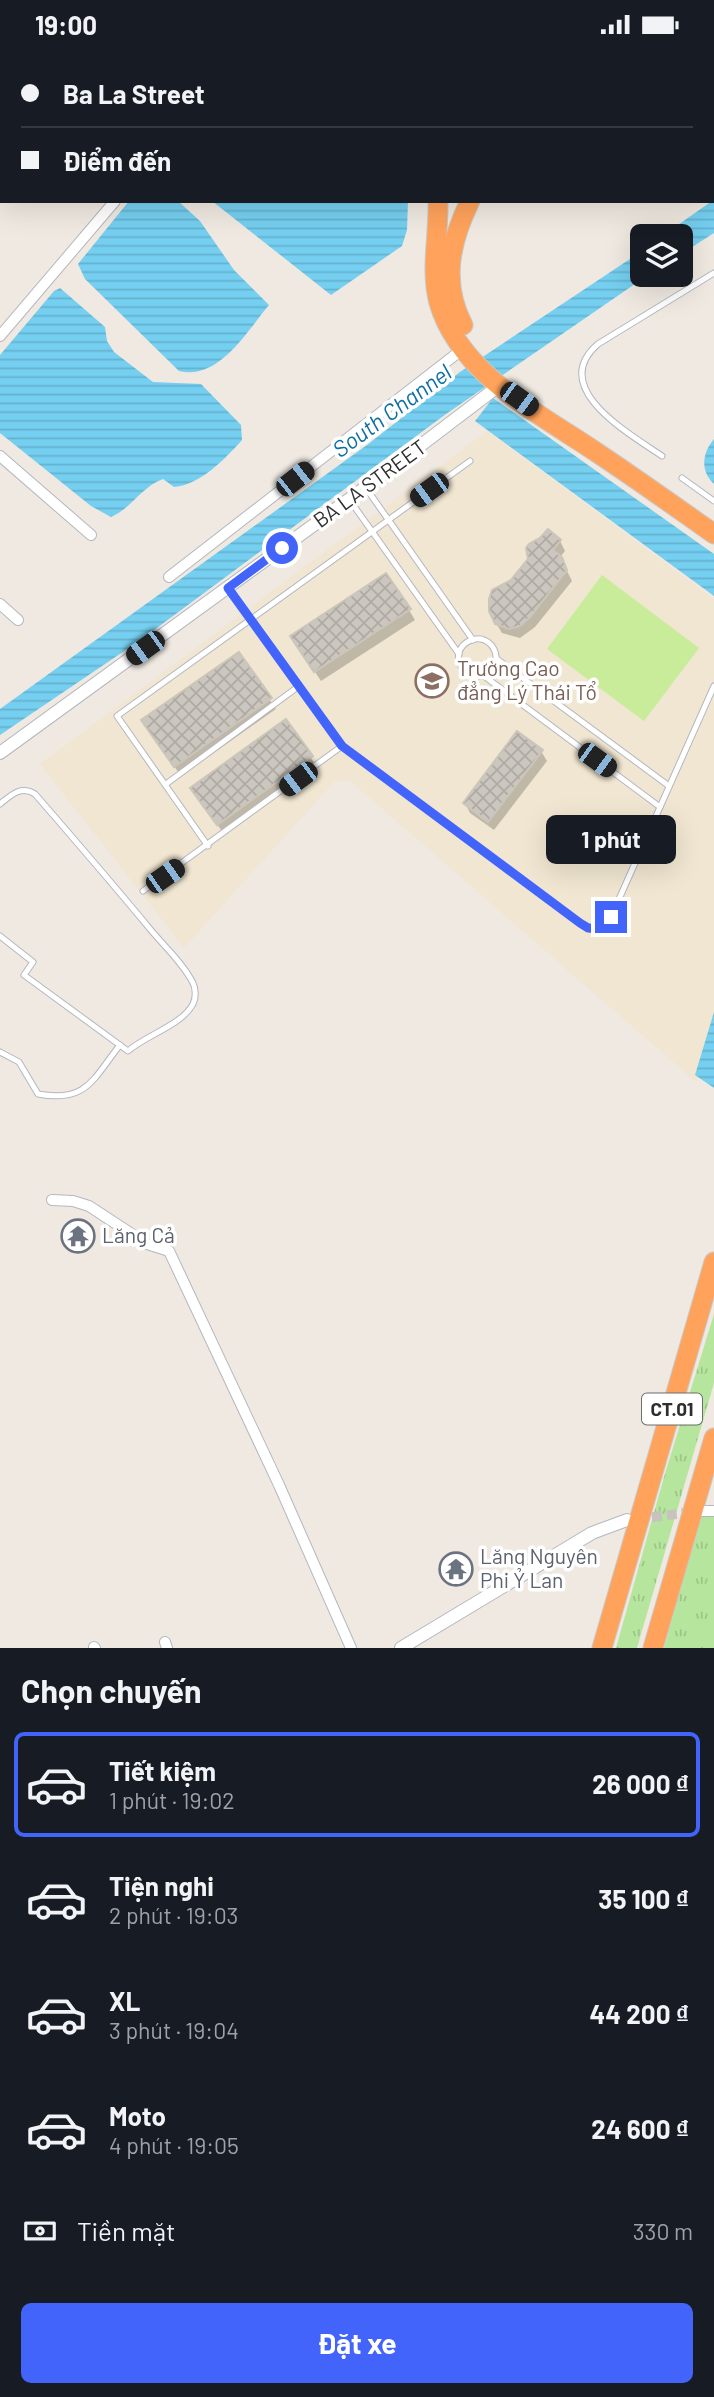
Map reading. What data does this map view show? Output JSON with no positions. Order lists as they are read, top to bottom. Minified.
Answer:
{"streets":{"highway":["CT.01"],"street":["BA LA STREET"]},"water":["South Channel"],"places":{"school or university":["Trường Cao đẳng Lý Thái Tổ"],"temple":["Lăng Cả","Lăng Nguyên Phi Ỷ Lan"]},"page":{"status":"19:00","banner":["Ba La Street","Điểm đến"],"bubble":"1 phút","heading":"Chọn chuyến","list":[{"name":"Tiết kiệm","note":"1 phút · 19:02","value":"26 000 ₫"},{"name":"Tiện nghi","note":"2 phút · 19:03","value":"35 100 ₫"},{"name":"XL","note":"3 phút · 19:04","value":"44 200 ₫"},{"name":"Moto","note":"4 phút · 19:05","value":"24 600 ₫"}],"pay":["Tiền mặt","330 m"],"buttons":"Đặt xe"}}
